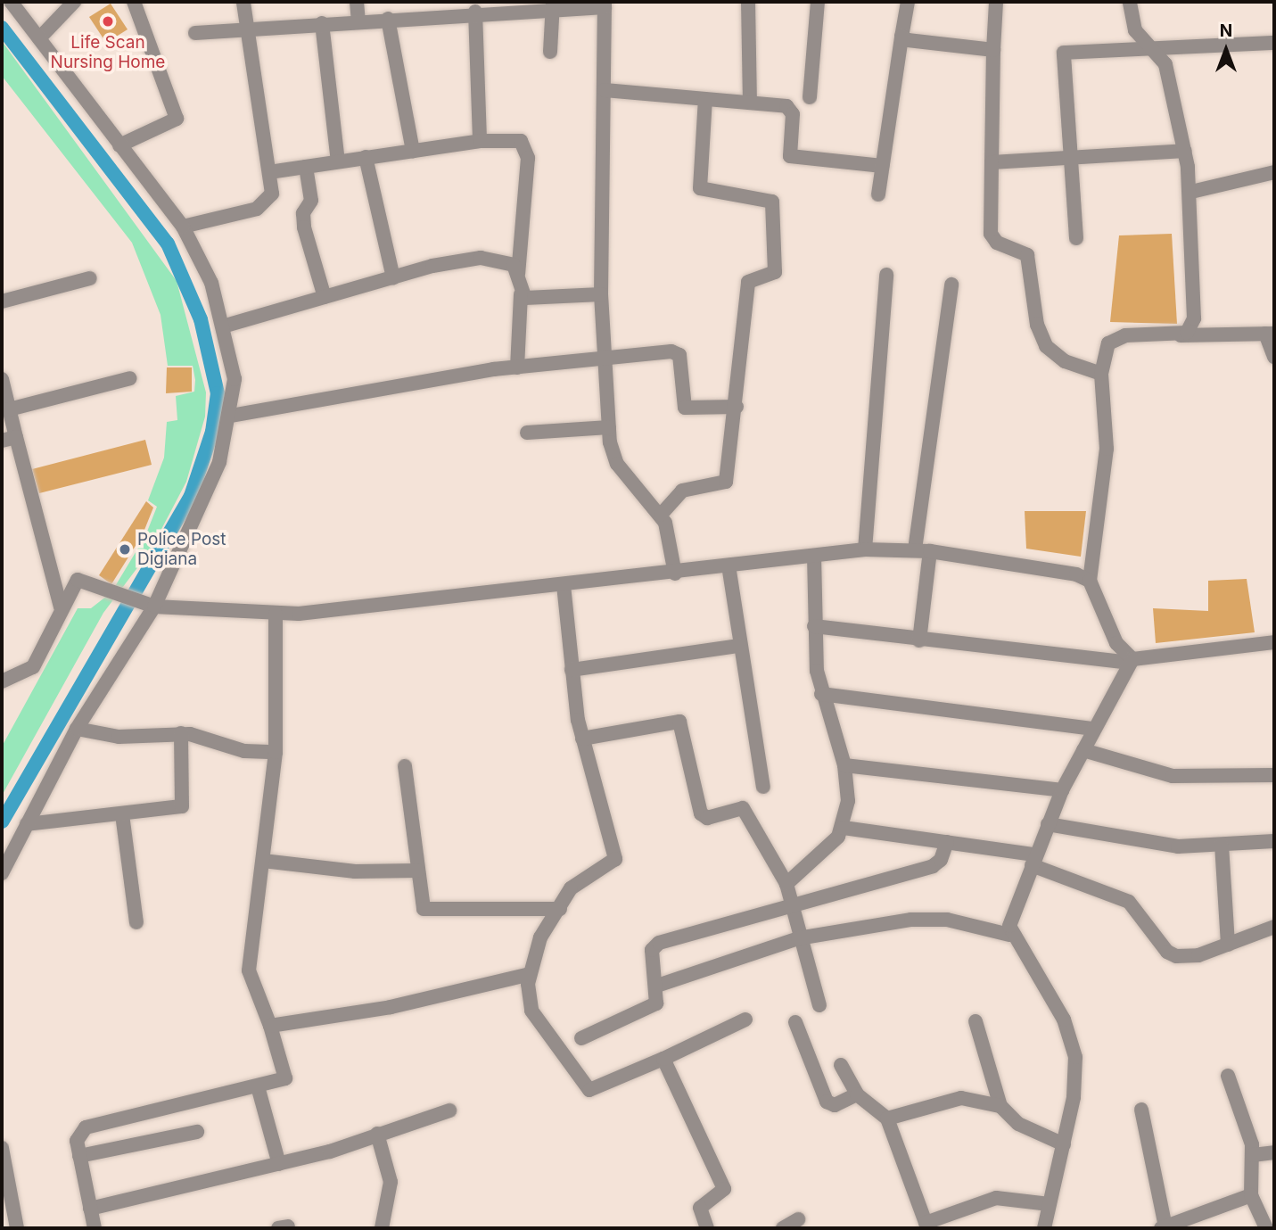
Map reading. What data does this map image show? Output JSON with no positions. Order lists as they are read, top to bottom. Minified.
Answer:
{"places":["Life Scan Nursing Home","Police Post Digiana"],"north":"top"}
